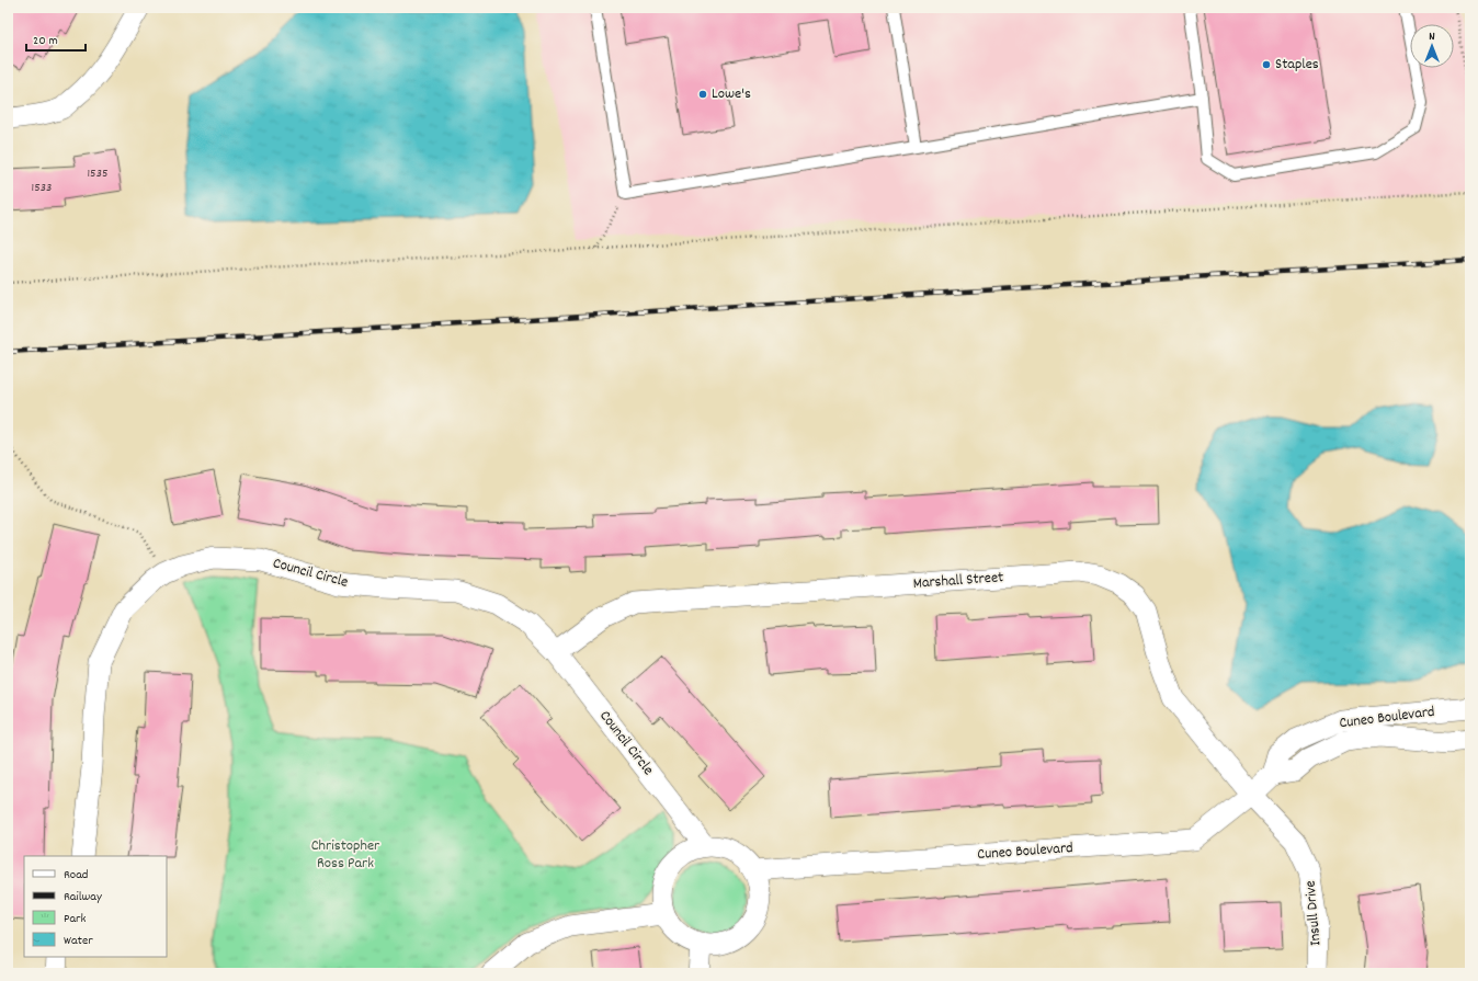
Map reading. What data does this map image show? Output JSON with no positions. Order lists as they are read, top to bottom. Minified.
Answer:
{"streets":{"street":["Council Circle","Marshall Street","Cuneo Boulevard","Insull Drive"]},"crossings":[["Council Circle","Marshall Street"],["Council Circle","Cuneo Boulevard"],["Marshall Street","Cuneo Boulevard"],["Marshall Street","Insull Drive"],["Cuneo Boulevard","Insull Drive"]],"parks":["Christopher Ross Park"],"places":["Staples","Lowe's"],"house_numbers":["1535","1533"],"legend":["Road","Railway","Park","Water"],"scale_bar":"20 m","north":"top"}
